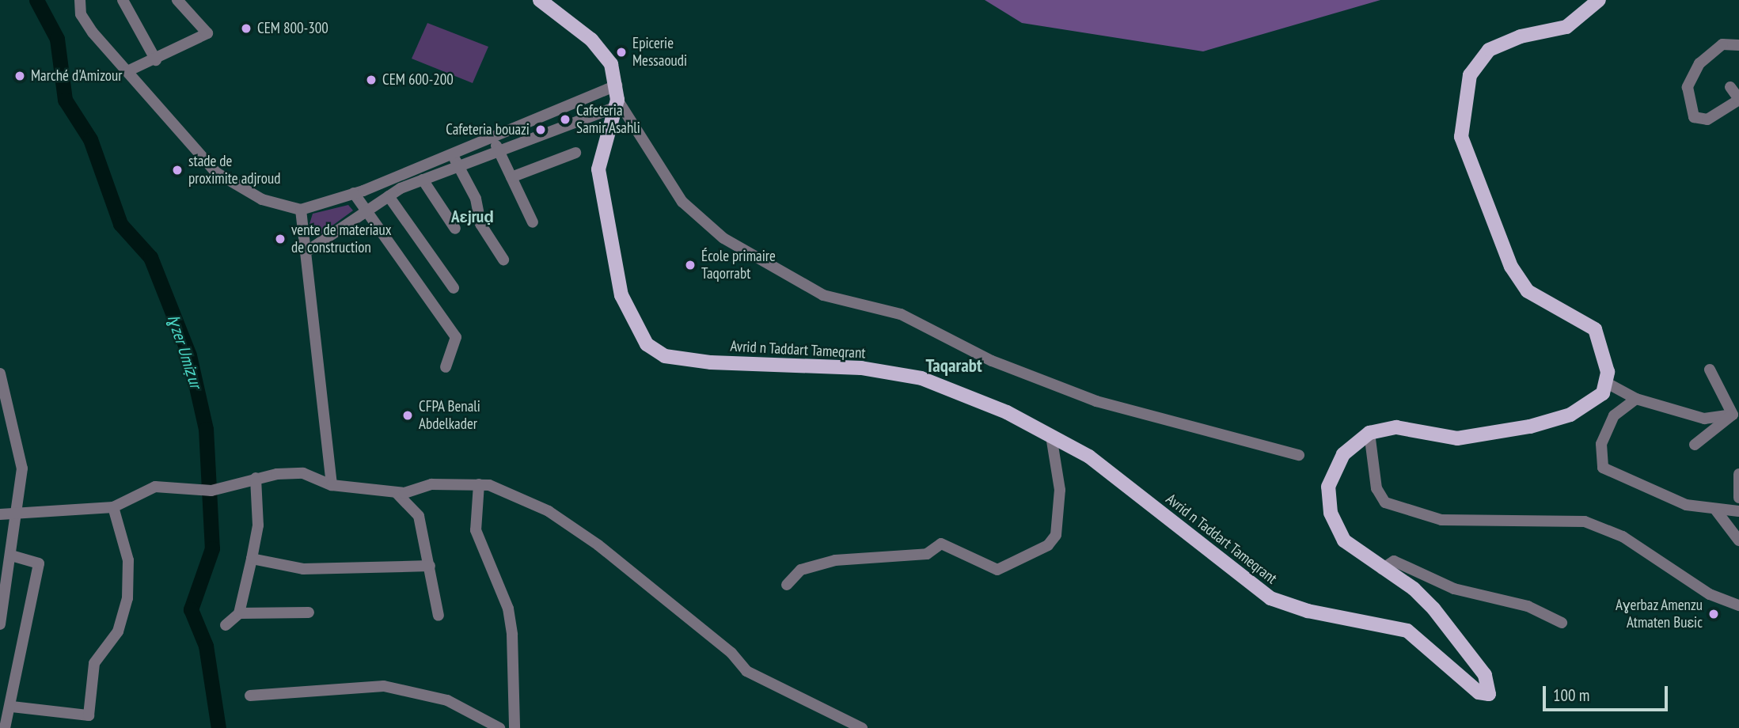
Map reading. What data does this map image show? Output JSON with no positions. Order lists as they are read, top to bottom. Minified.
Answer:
{"streets":{"main road":["Avrid n Taddart Tameqrant"]},"districts":["Aɛjruḍ","Taqarabt"],"water":["Iɣzer Umiẓur"],"places":["CEM 800-300","Epicerie Messaoudi","Marché d'Amizour","CEM 600-200","Cafeteria Samir Asahli","Cafeteria bouazi","stade de proximite adjroud","vente de materiaux de construction","École primaire Taqorrabt","CFPA Benali Abdelkader","Aɣerbaz Amenzu Atmaten Buɛic"],"scale_bar":"100 m"}
